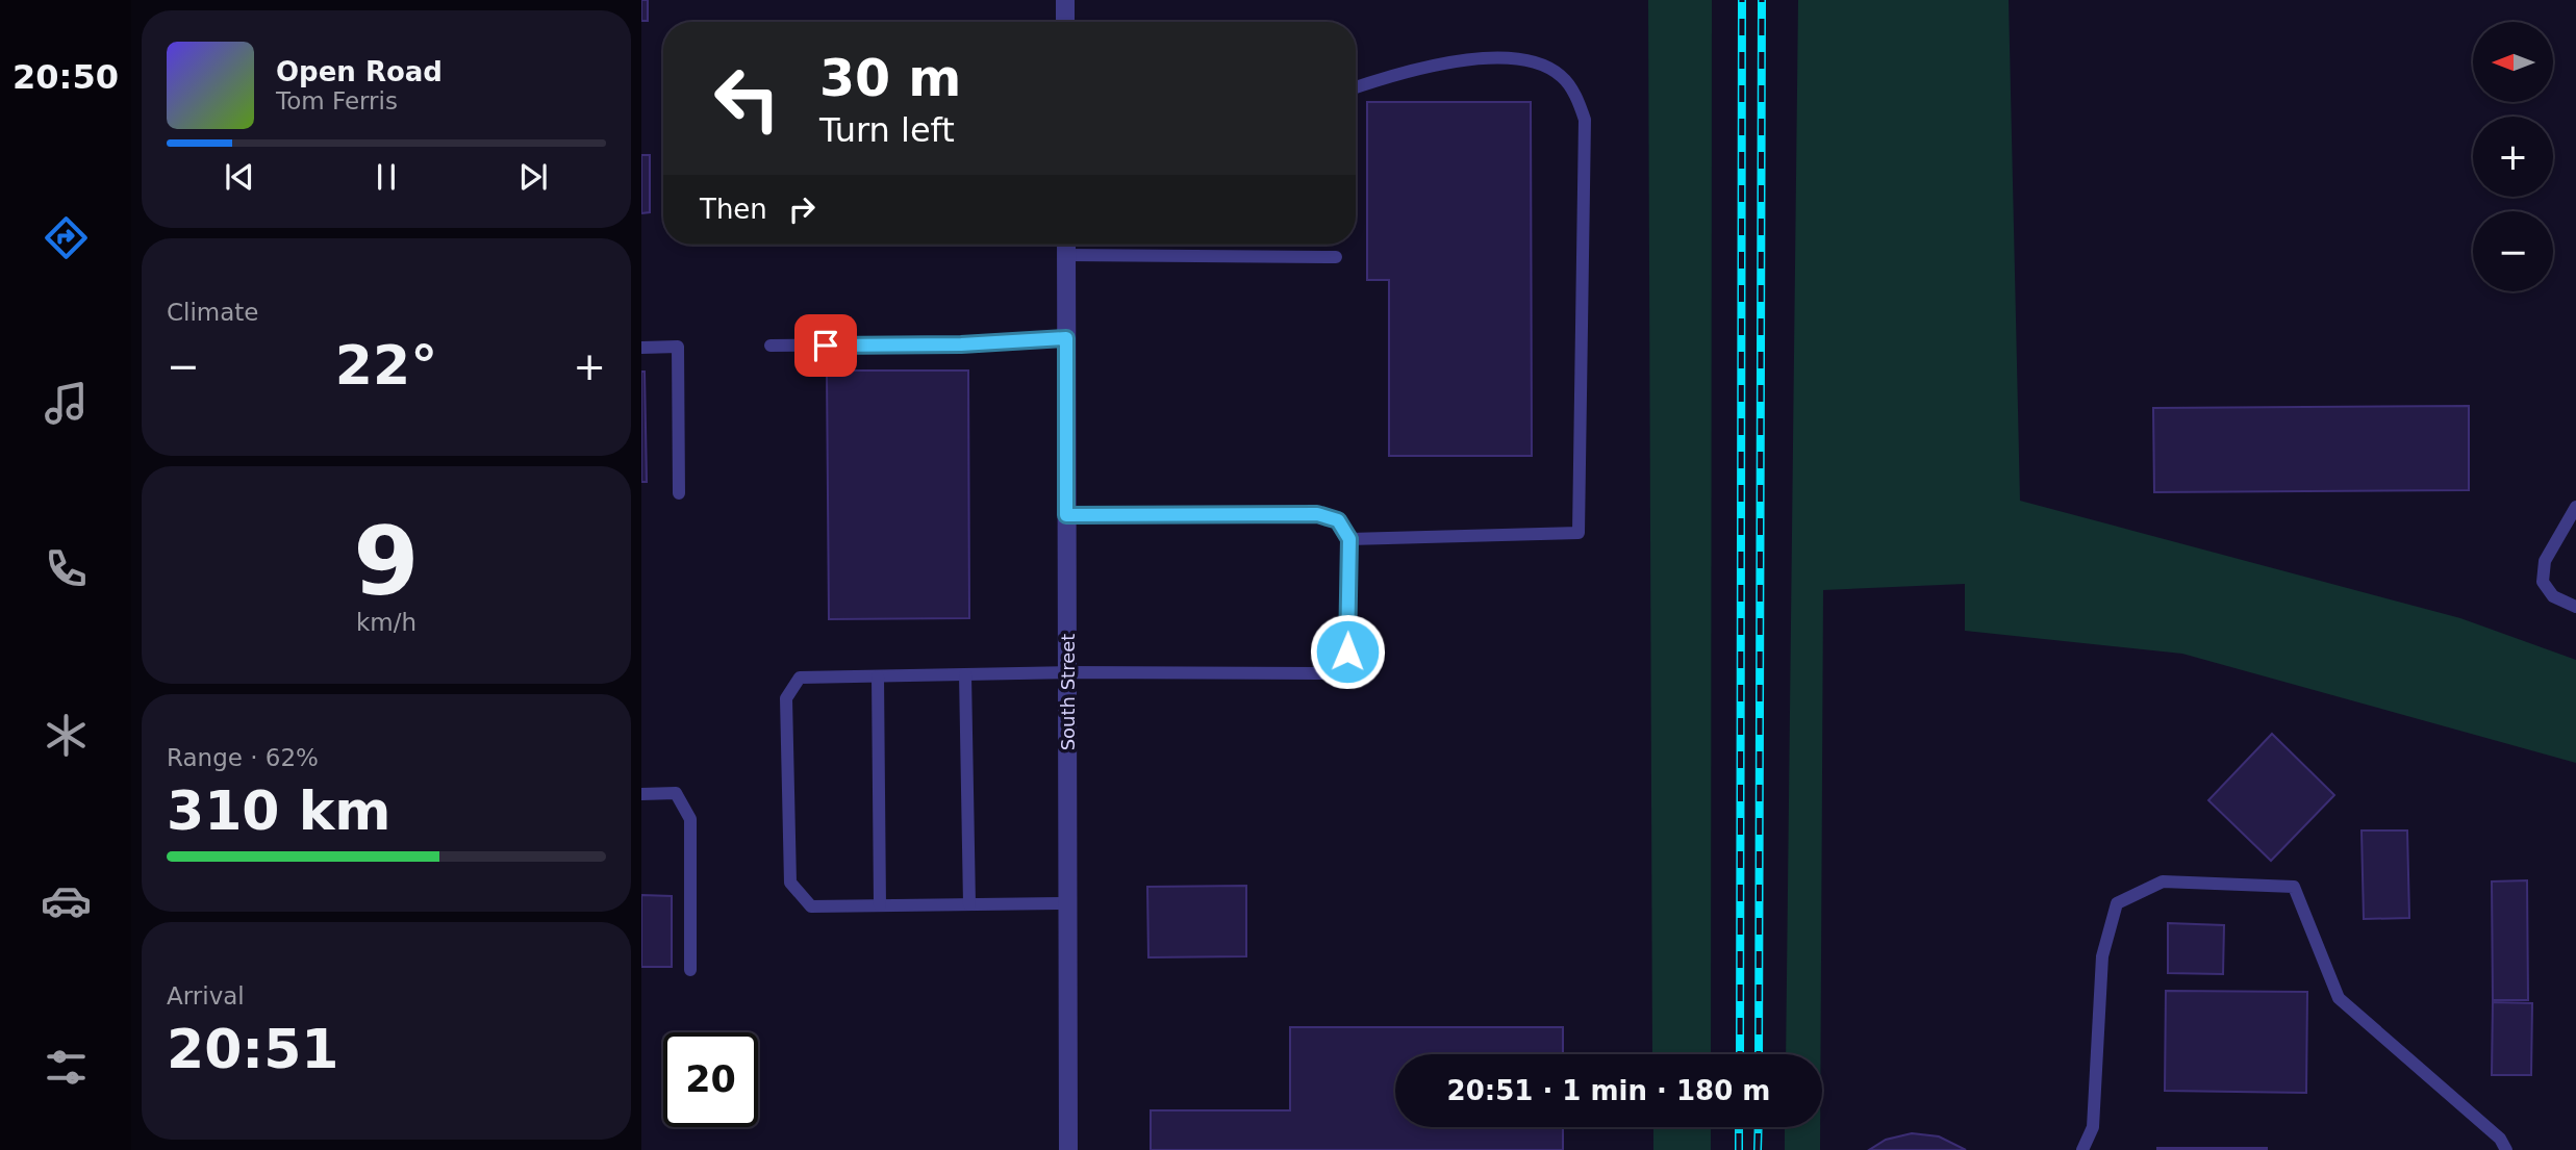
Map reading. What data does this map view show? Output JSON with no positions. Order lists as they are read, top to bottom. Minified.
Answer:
{"streets":{"street":["South Street"]},"north":"left","page":{"tabs":"20:50","map_buttons":["+","−"],"turn":["30 m","Turn left"],"song":["Open Road","Tom Ferris"],"then":"Then","tile":["Climate",["9","km/h"],["Range · 62%","310 km"],["Arrival","20:51"]],"heat":["−","22°","+"],"limit":"20","trip":"20:51 · 1 min · 180 m"}}
